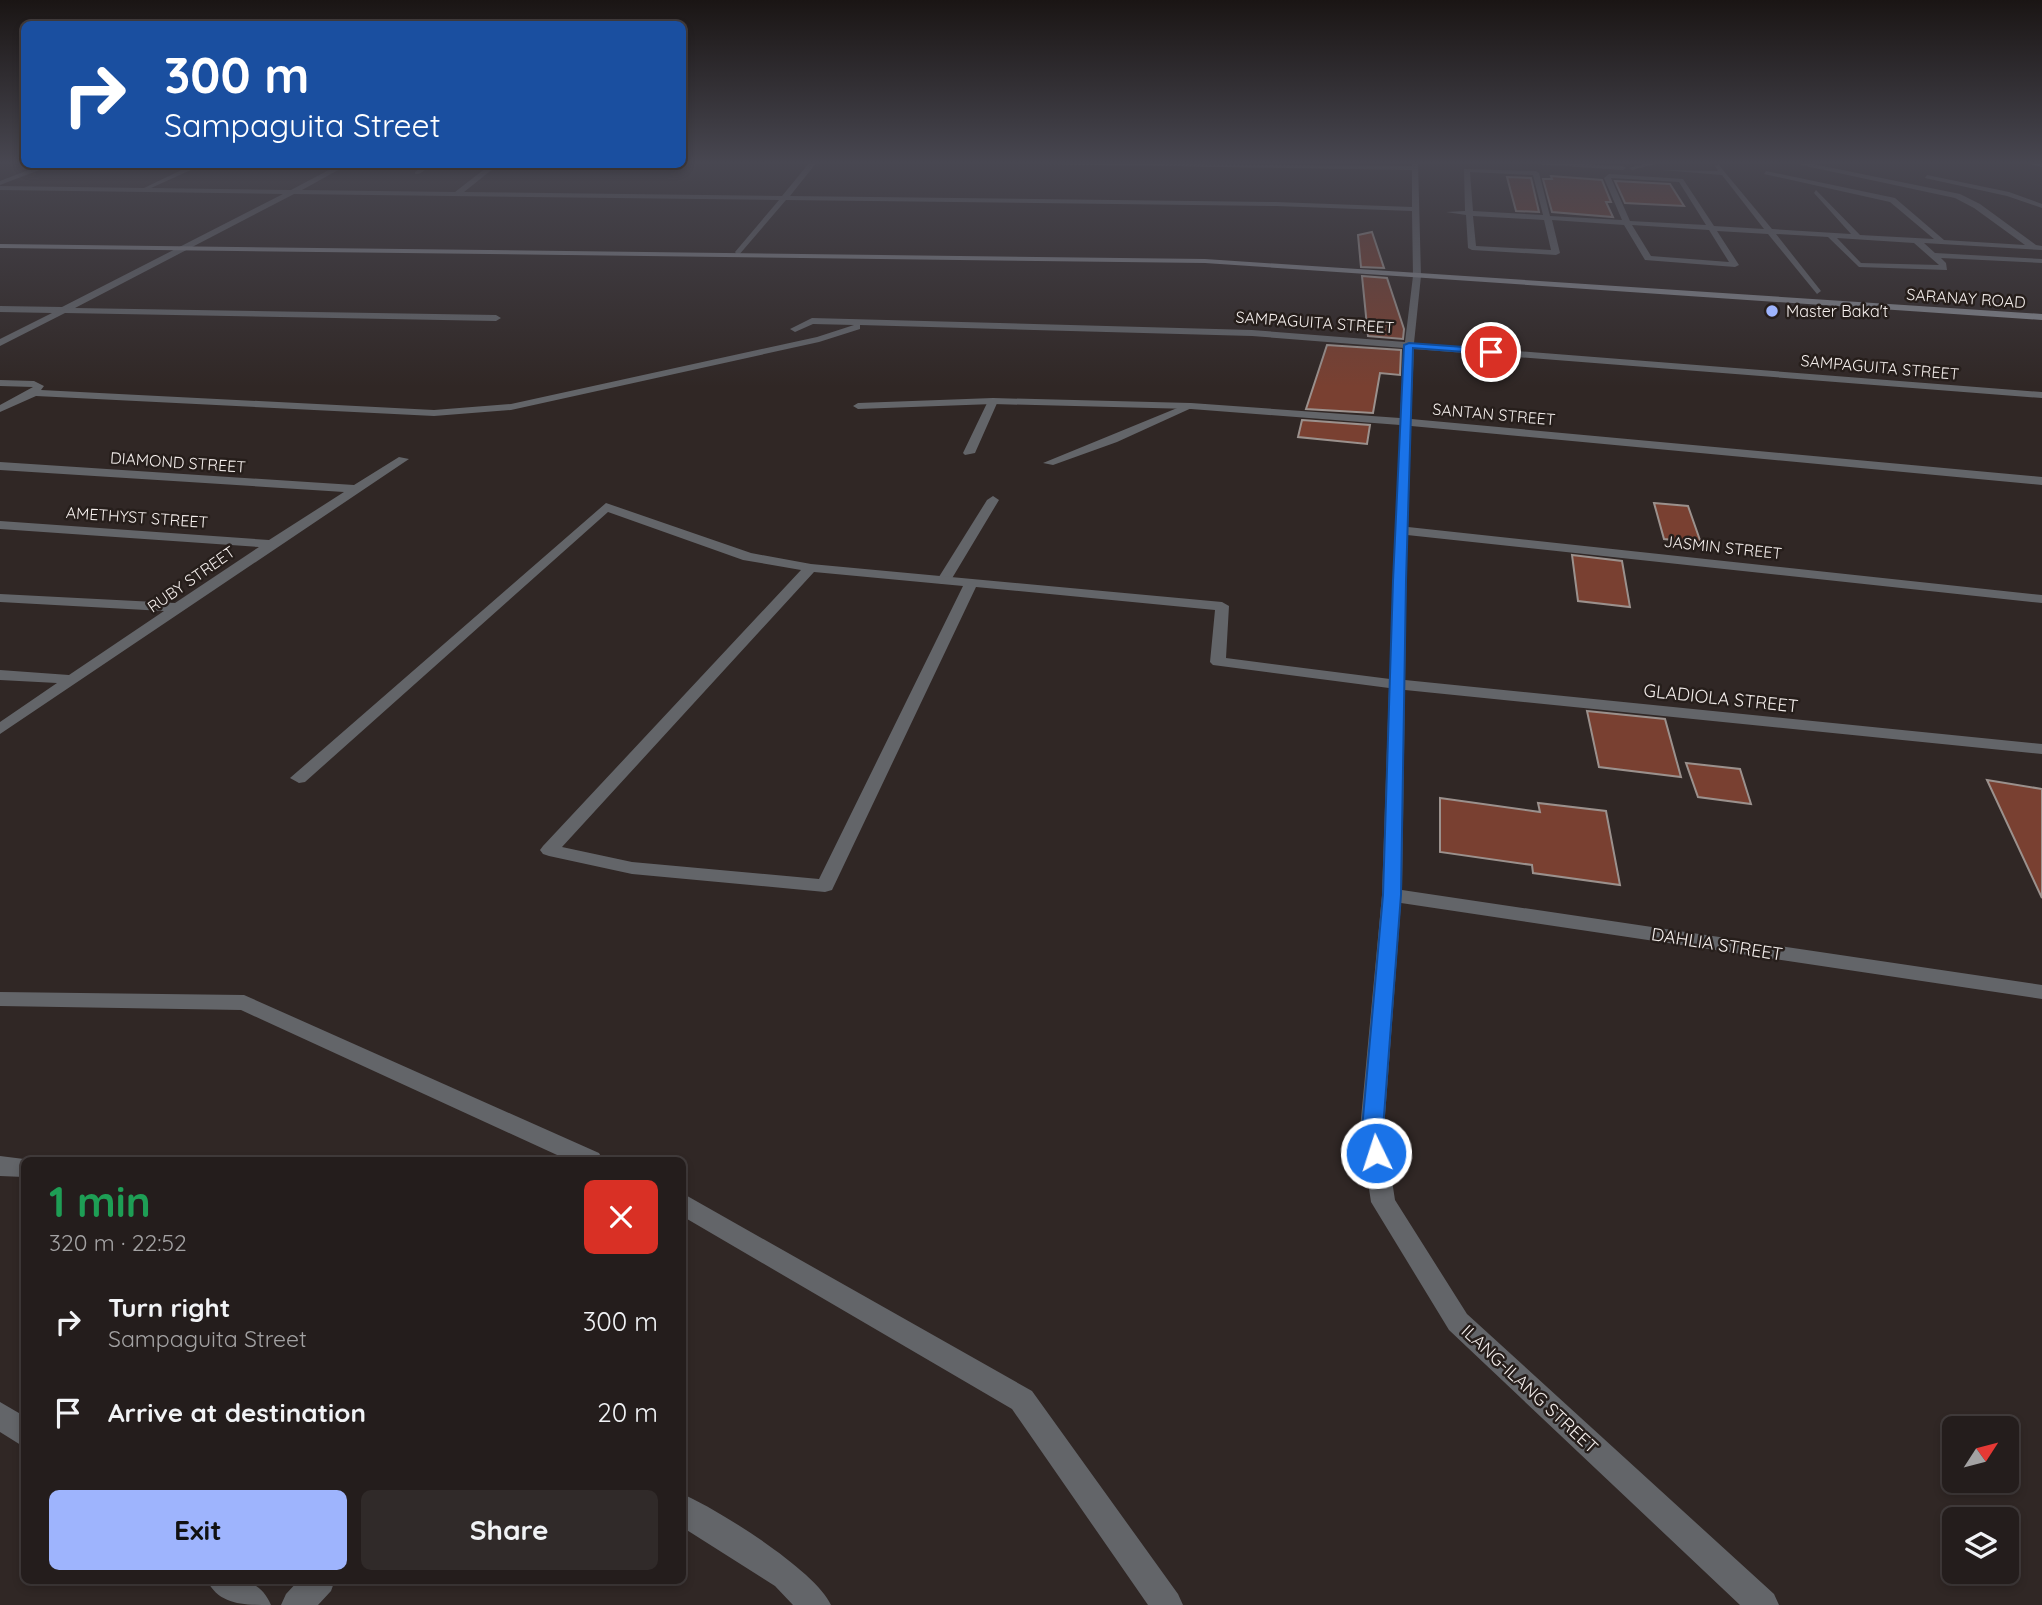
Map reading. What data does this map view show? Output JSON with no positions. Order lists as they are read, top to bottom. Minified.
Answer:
{"streets":{"street":["SARANAY ROAD","SAMPAGUITA STREET","SANTAN STREET","DIAMOND STREET","AMETHYST STREET","JASMIN STREET","RUBY STREET","GLADIOLA STREET","DAHLIA STREET","ILANG-ILANG STREET"]},"crossings":[["SARANAY ROAD","ILANG-ILANG STREET"],["SAMPAGUITA STREET","ILANG-ILANG STREET"],["SANTAN STREET","ILANG-ILANG STREET"],["DIAMOND STREET","RUBY STREET"],["AMETHYST STREET","RUBY STREET"],["JASMIN STREET","ILANG-ILANG STREET"],["GLADIOLA STREET","ILANG-ILANG STREET"],["DAHLIA STREET","ILANG-ILANG STREET"]],"places":["Master Baka't"],"north":"top right","page":{"turn":["300 m","Sampaguita Street"],"heading":["1 min","320 m · 22:52"],"list":[{"name":"Turn right","note":"Sampaguita Street","value":"300 m"},{"name":"Arrive at destination","value":"20 m"}],"buttons":["Exit","Share"]}}
